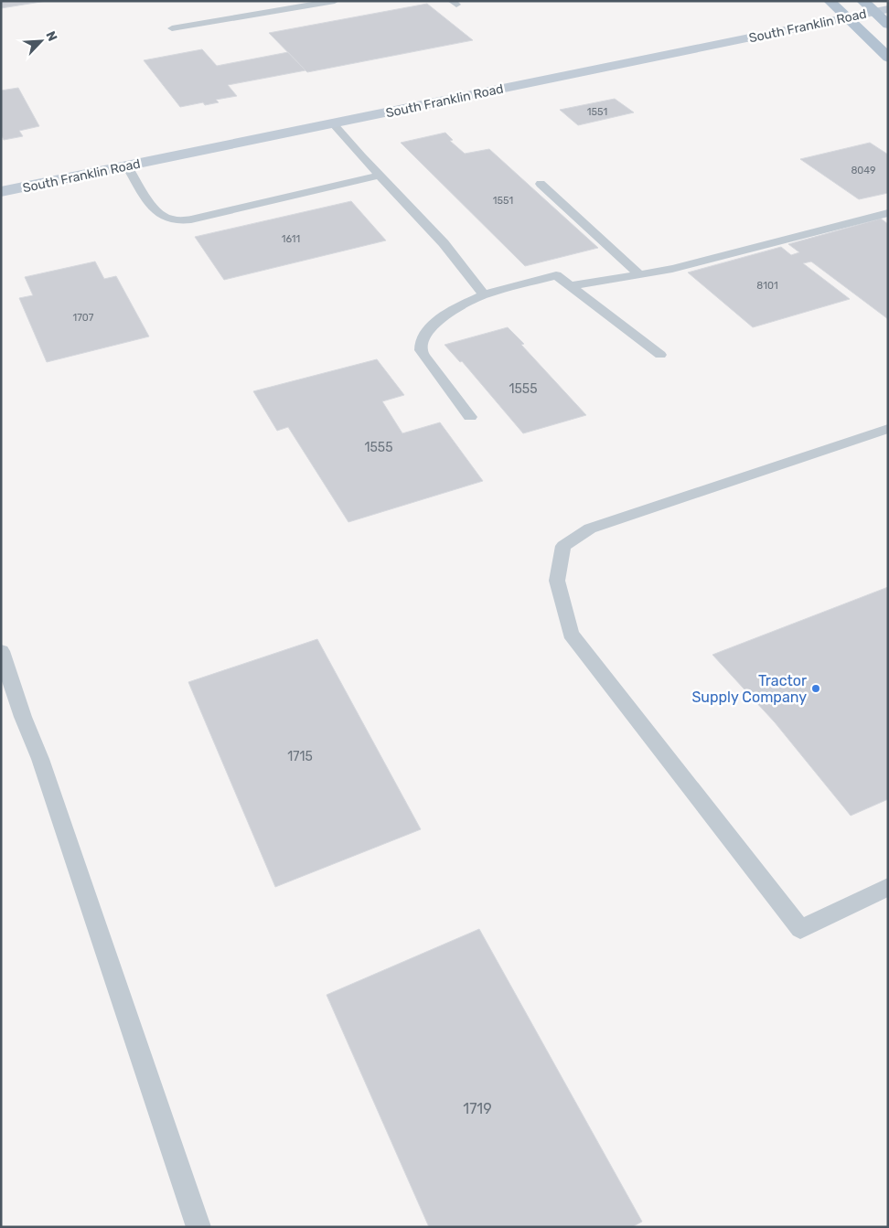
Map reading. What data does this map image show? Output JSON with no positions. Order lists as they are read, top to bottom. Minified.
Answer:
{"streets":{"main road":["South Franklin Road"]},"places":["Tractor Supply Company"],"house_numbers":["1551","8049","1551","1611","8101","1707","1555","1555","1715","1719"],"north":"top right"}
